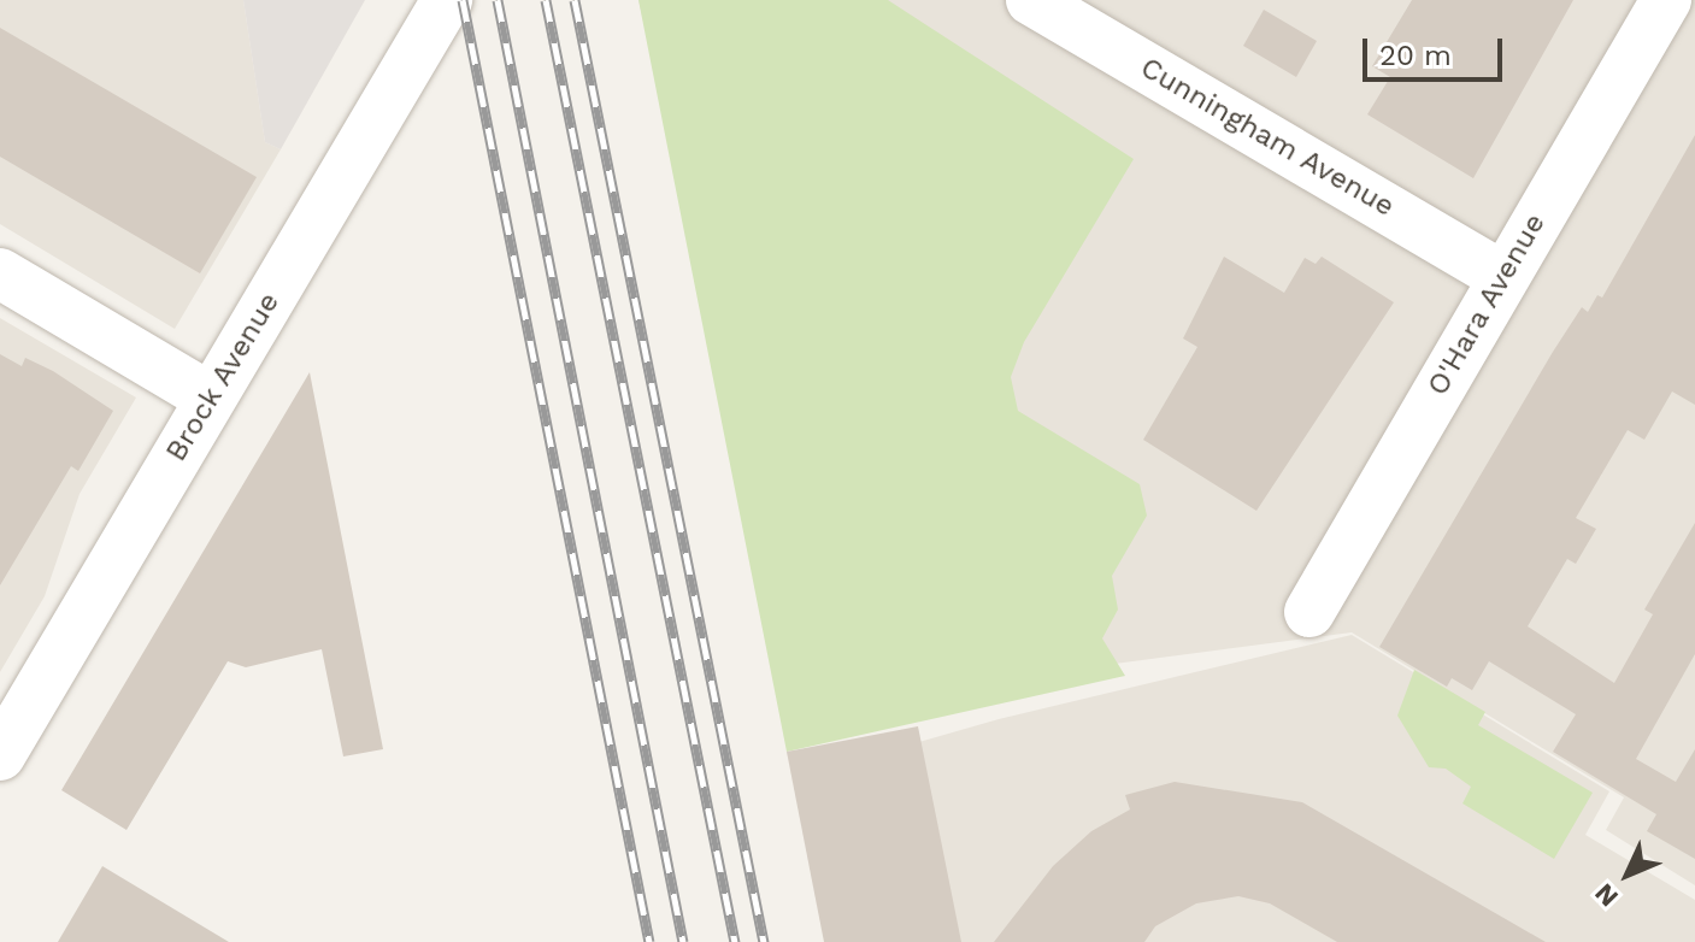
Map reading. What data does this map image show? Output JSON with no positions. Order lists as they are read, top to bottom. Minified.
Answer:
{"streets":{"street":["Cunningham Avenue","O'Hara Avenue","Brock Avenue"]},"crossings":[["Cunningham Avenue","O'Hara Avenue"]],"scale_bar":"20 m","north":"bottom left"}
